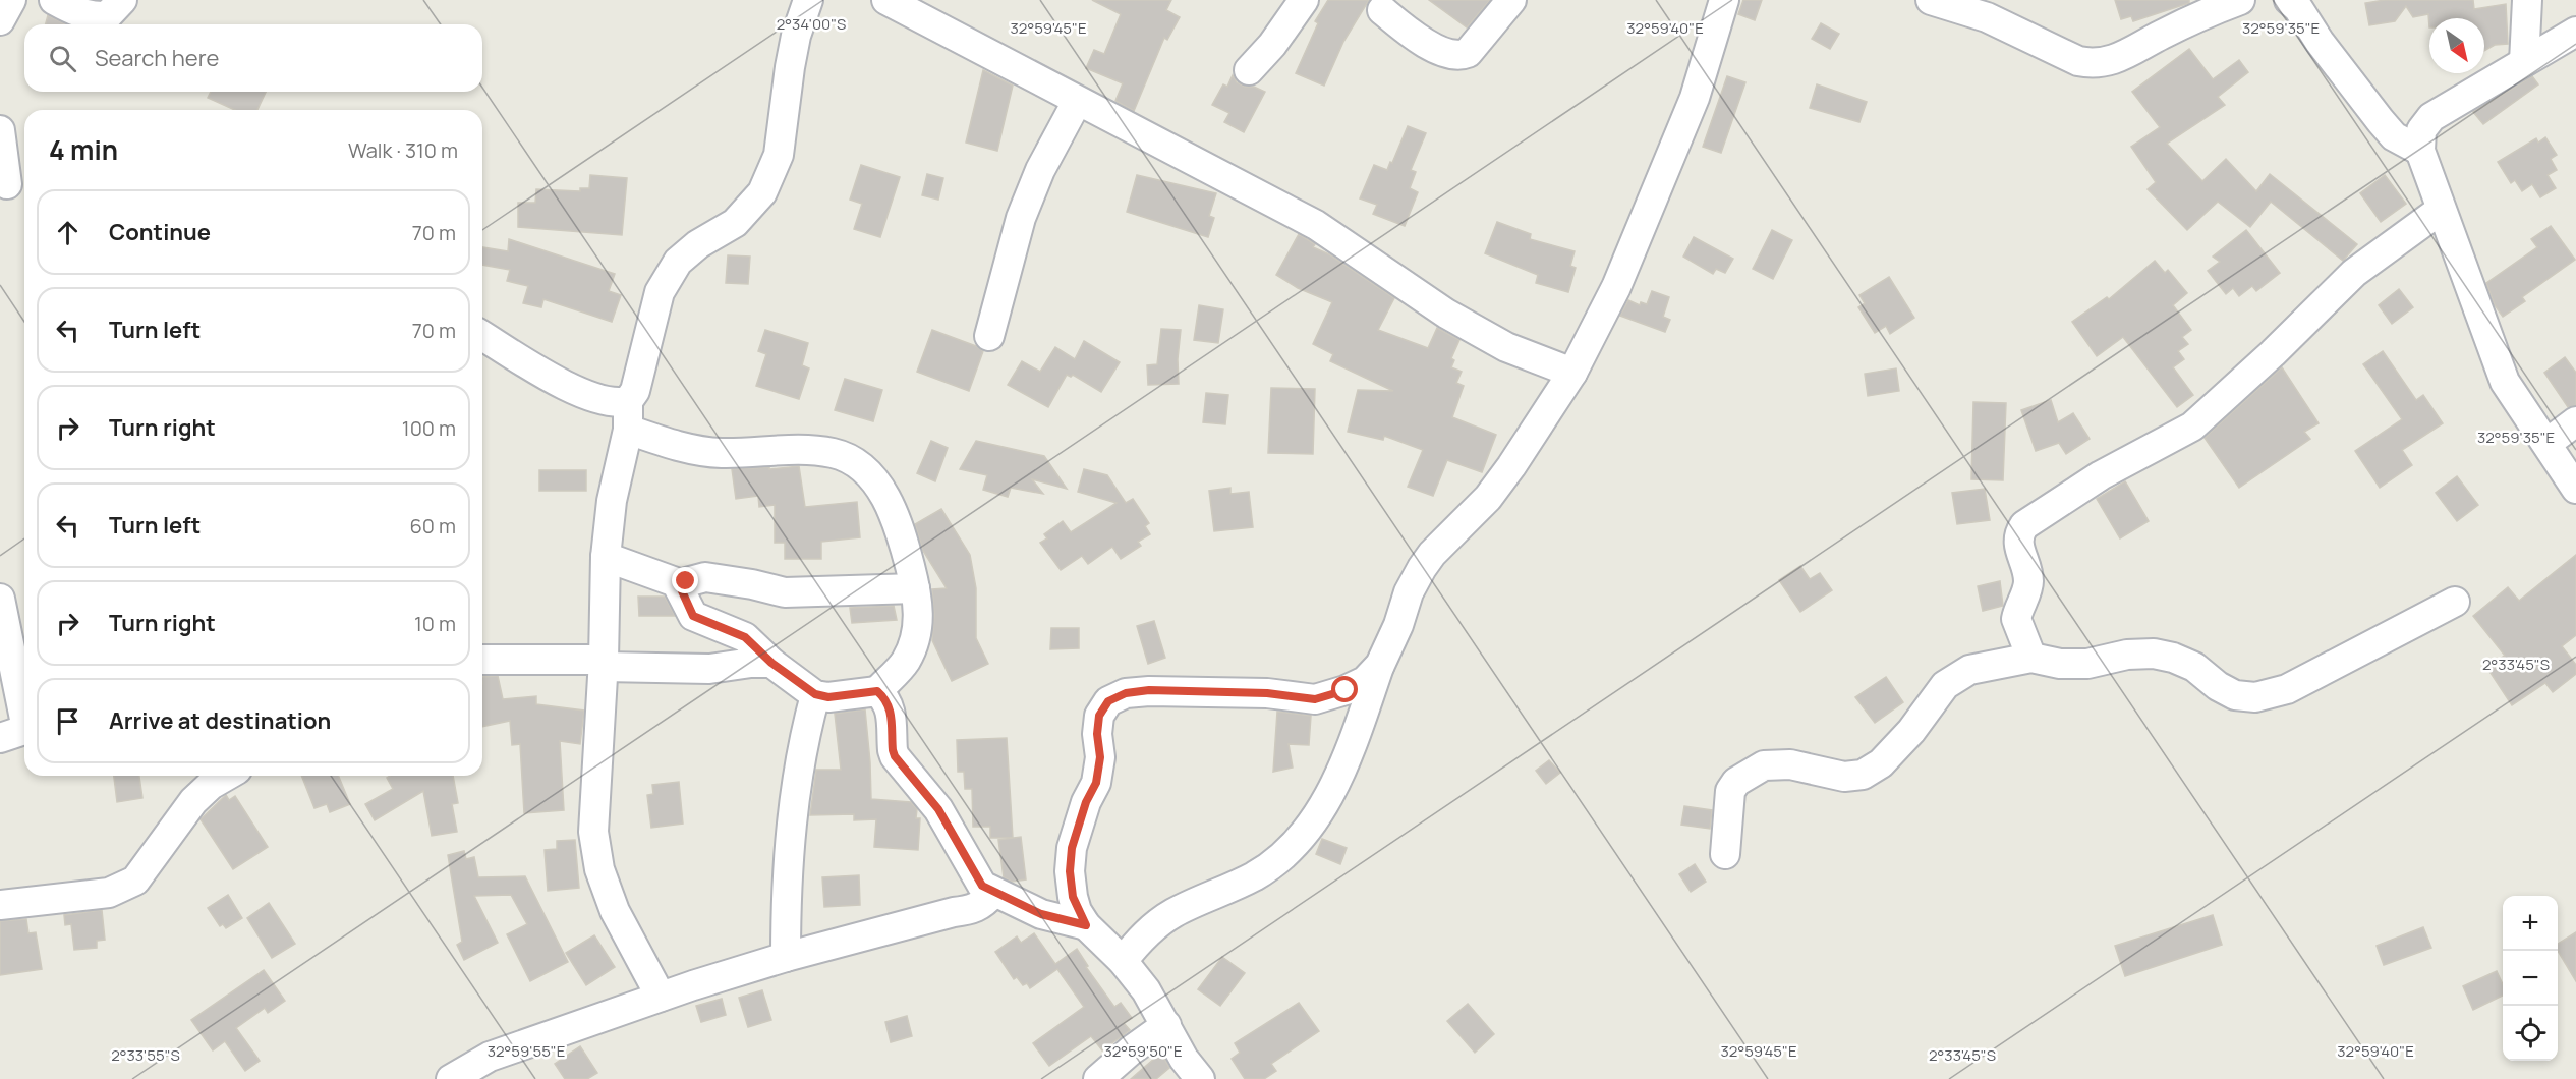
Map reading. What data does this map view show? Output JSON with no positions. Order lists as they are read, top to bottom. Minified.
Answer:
{"north":"bottom right","page":{"search":"Search here","heading":["4 min","Walk · 310 m"],"list":[["Continue","70 m"],["Turn left","70 m"],["Turn right","100 m"],["Turn left","60 m"],["Turn right","10 m"],"Arrive at destination"],"map_buttons":["+","−"]},"coordinates":["2°34'00\"S","32°59'45\"E","32°59'40\"E","32°59'35\"E","2°33'45\"S","32°59'55\"E","32°59'50\"E","2°33'55\"S"]}
